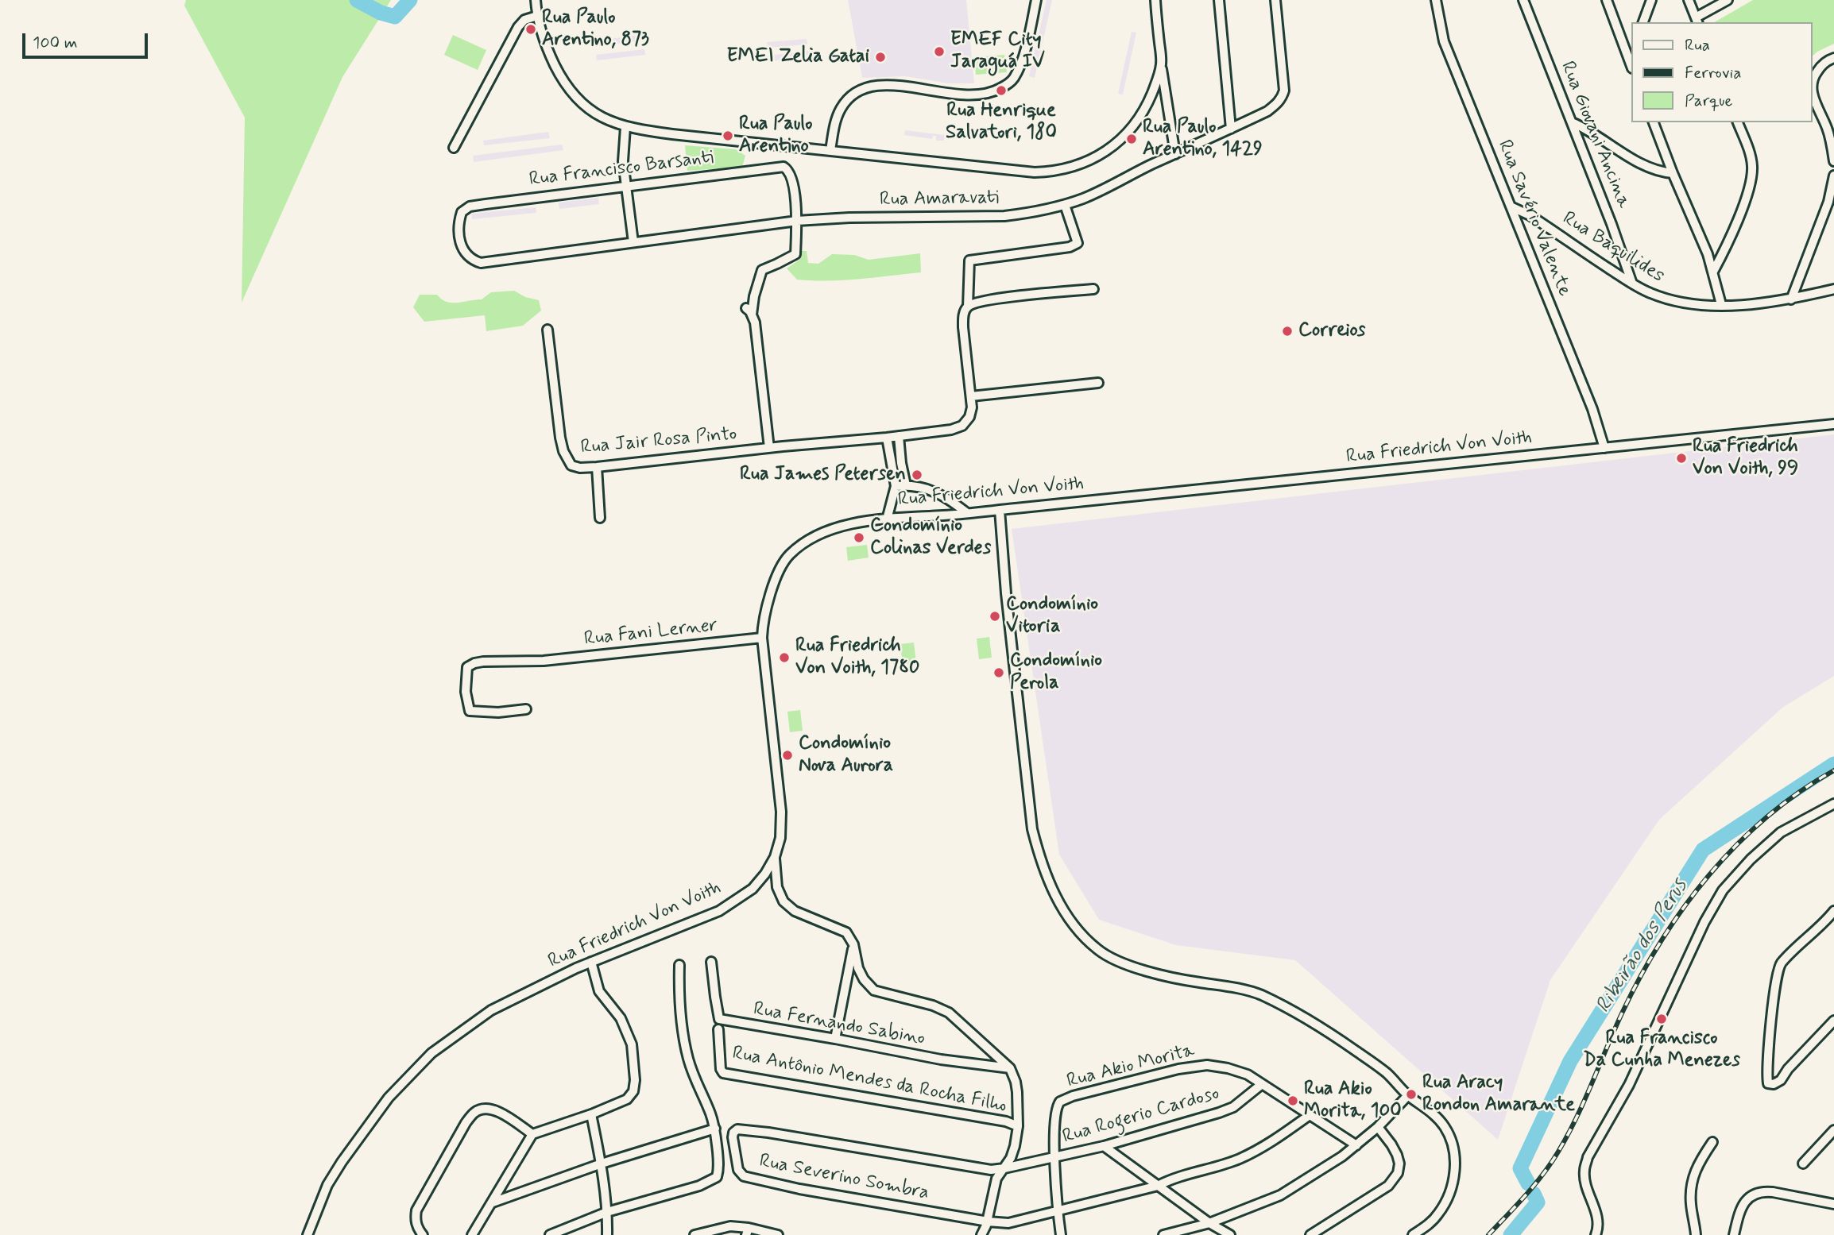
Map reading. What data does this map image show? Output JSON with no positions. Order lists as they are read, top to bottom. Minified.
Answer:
{"streets":{"street":["Rua Giovani Ancina","Rua Francisco Barsanti","Rua Amaravati","Rua Savério Valente","Rua Baquilides","Rua Jair Rosa Pinto","Rua Friedrich Von Voith","Rua Fani Lerner","Rua Fernando Sabino","Rua Akio Morita","Rua Antônio Mendes da Rocha Filho","Rua Rogerio Cardoso","Rua Severino Sombra"]},"crossings":[["Rua Giovani Ancina","Rua Baquilides"],["Rua Francisco Barsanti","Rua Amaravati"],["Rua Amaravati","Rua Jair Rosa Pinto"],["Rua Savério Valente","Rua Baquilides"],["Rua Savério Valente","Rua Friedrich Von Voith"],["Rua Friedrich Von Voith","Rua Fani Lerner"],["Rua Akio Morita","Rua Rogerio Cardoso"],["Rua Akio Morita","Rua Severino Sombra"],["Rua Rogerio Cardoso","Rua Severino Sombra"]],"water":["Ribeirão dos Perus"],"places":["Rua Paulo Arentino, 873","EMEF City Jaraguá IV","EMEI Zelia Gatai","Rua Henrique Salvatori, 180","Rua Paulo Arentino","Rua Paulo Arentino, 1429","Correios","Rua Friedrich Von Voith, 99","Rua James Petersen","Condomínio Colinas Verdes","Condomínio Vitoria","Rua Friedrich Von Voith, 1780","Condomínio Perola","Condomínio Nova Aurora","Rua Francisco Da Cunha Menezes","Rua Aracy Rondon Amarante","Rua Akio Morita, 100"],"legend":["Rua","Ferrovia","Parque"],"scale_bar":"100 m"}
